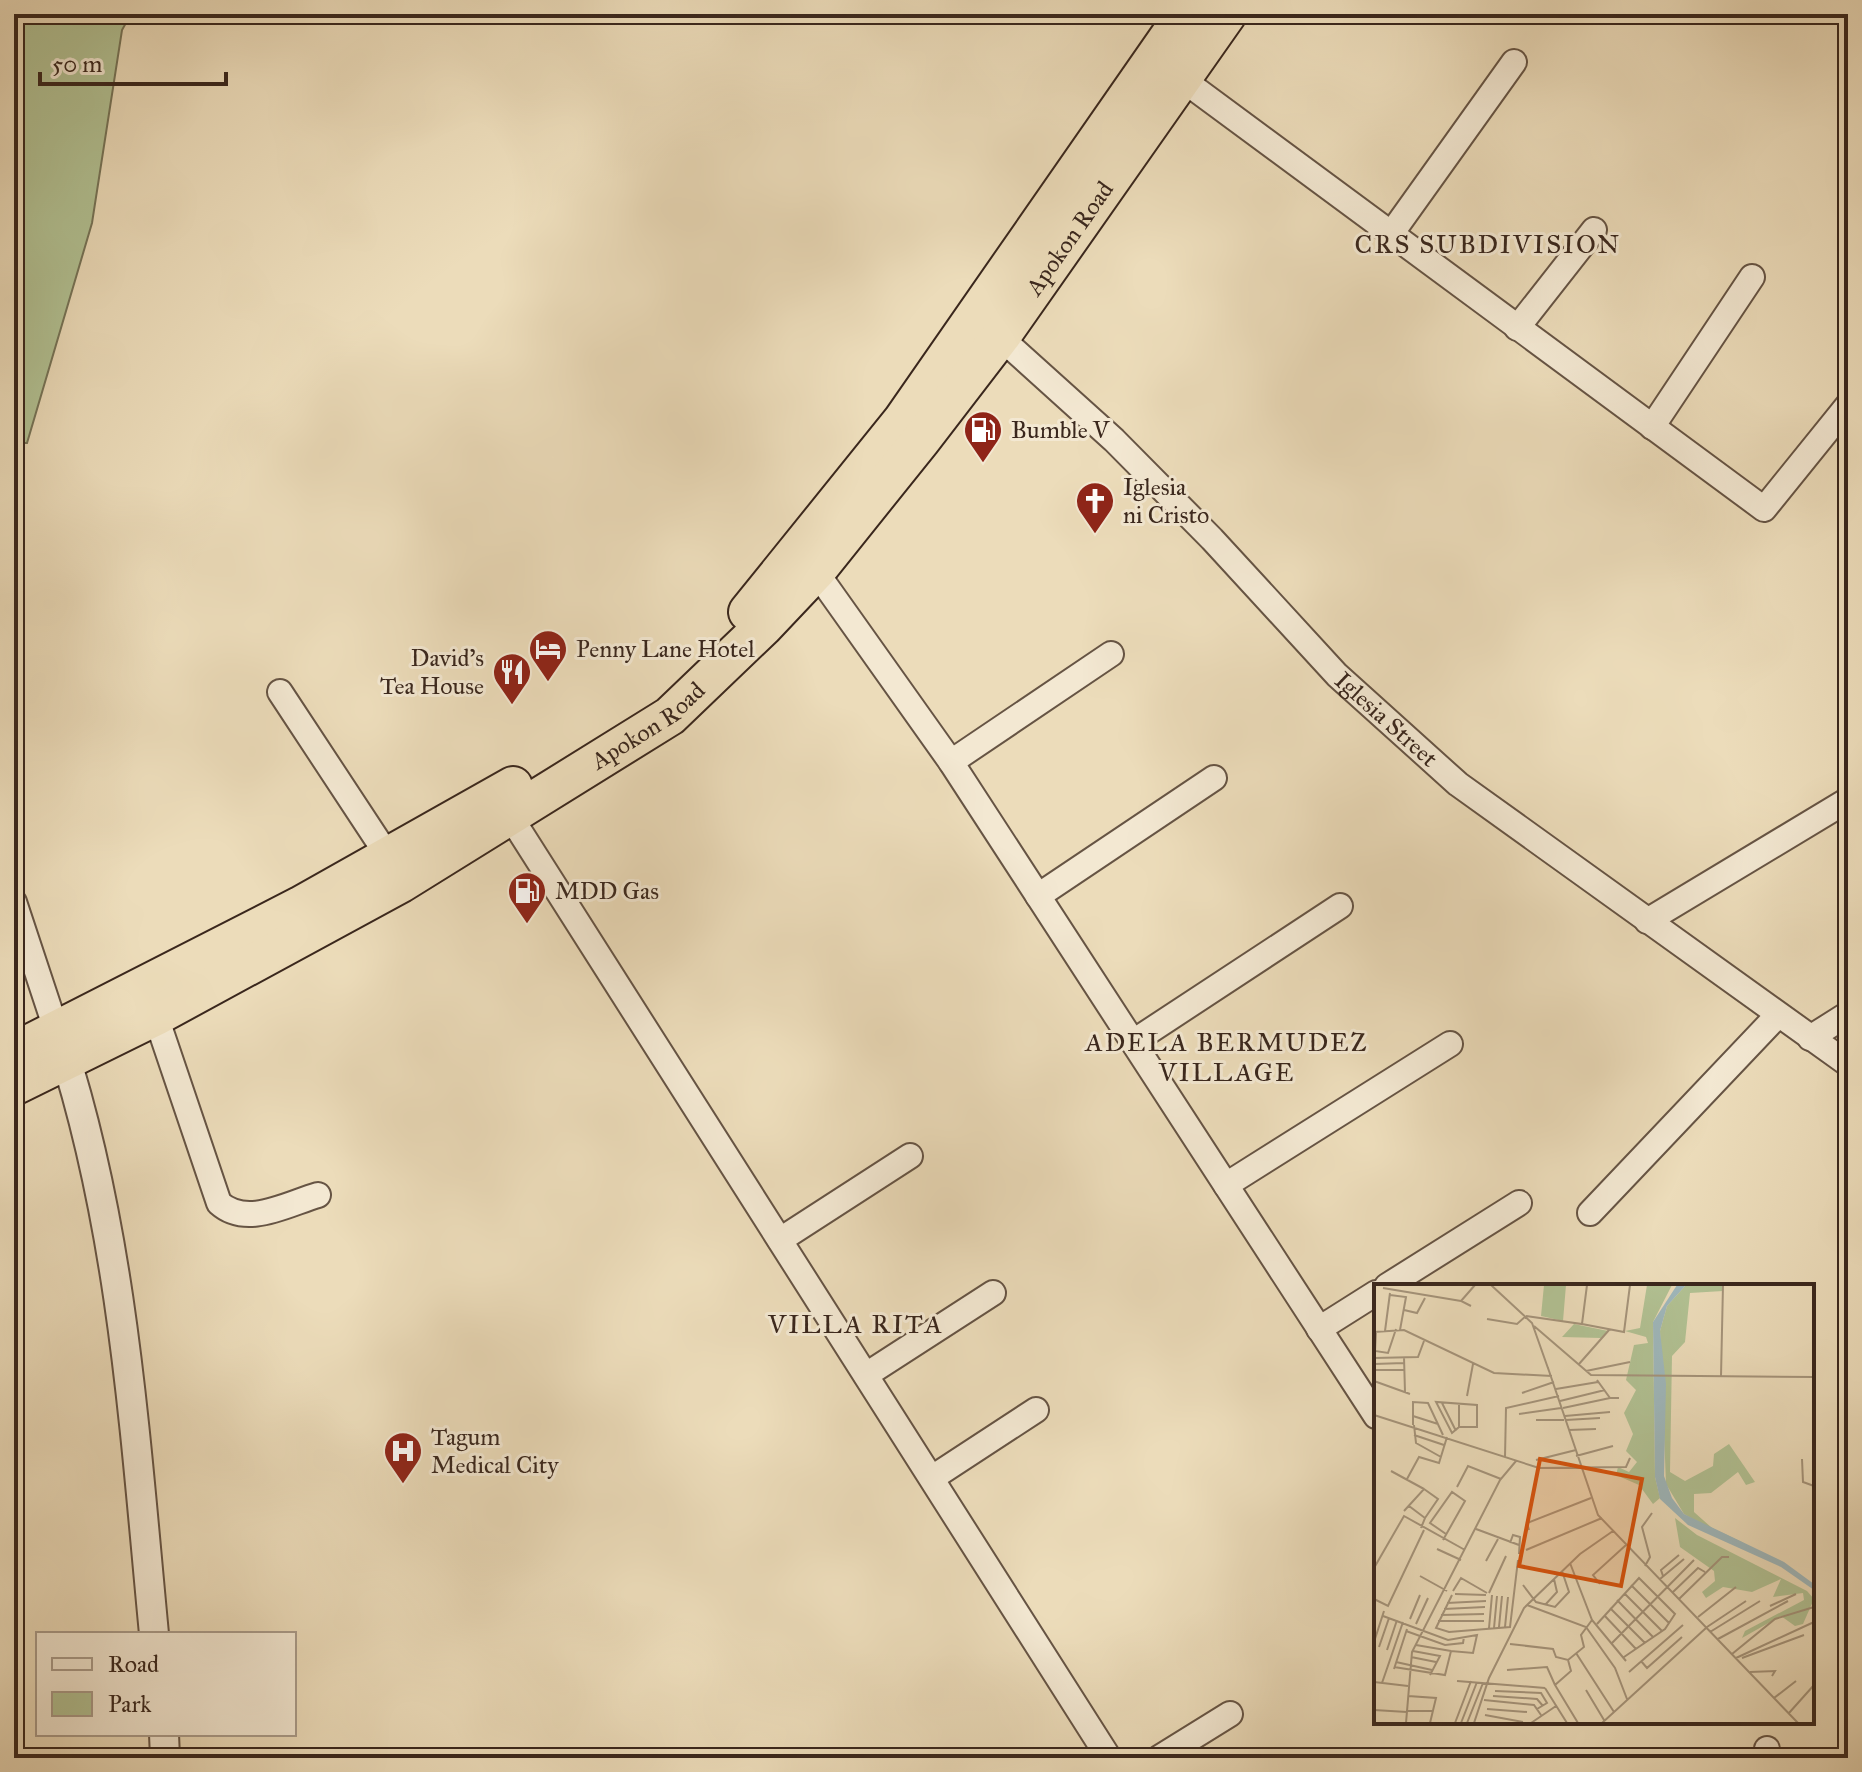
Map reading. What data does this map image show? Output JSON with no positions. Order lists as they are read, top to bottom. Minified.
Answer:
{"streets":{"highway":["Apokon Road"],"street":["Iglesia Street"]},"crossings":[["Apokon Road","Iglesia Street"]],"districts":["CRS SUBDIVISION","ADELA BERMUDEZ VILLAGE","VILLA RITA"],"places":{"fuel station":["Bumble V","MDD Gas"],"church":["Iglesia ni Cristo"],"hotel":["Penny Lane Hotel"],"restaurant":["David's Tea House"],"hospital":["Tagum Medical City"]},"legend":["Road","Park"],"scale_bar":"50 m"}
